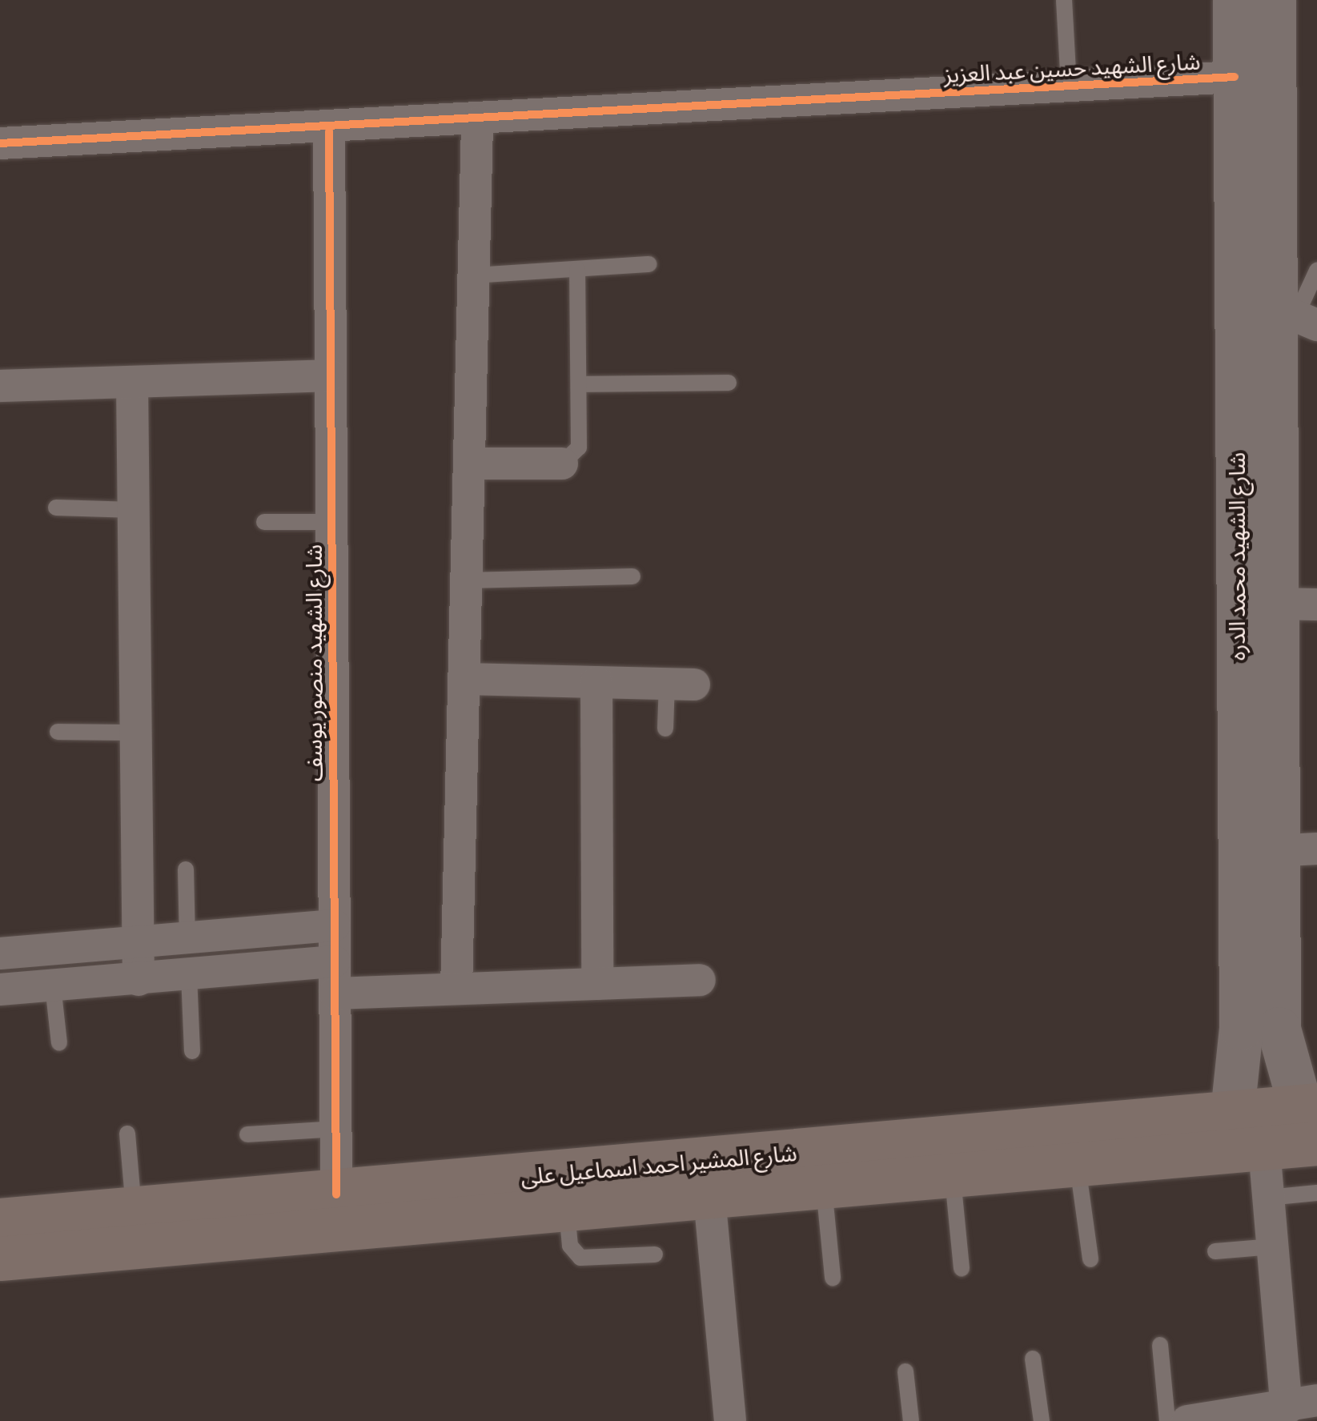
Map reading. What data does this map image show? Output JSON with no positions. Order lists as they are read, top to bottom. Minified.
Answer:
{"streets":{"main road":["شارع الشهيد محمد الدره","شارع المشير احمد اسماعيل على"],"street":["شارع الشهيد حسين عبد العزيز","شارع الشهيد منصور يوسف"]},"crossings":[["شارع الشهيد حسين عبد العزيز","شارع الشهيد محمد الدره"],["شارع الشهيد حسين عبد العزيز","شارع الشهيد منصور يوسف"],["شارع الشهيد محمد الدره","شارع المشير احمد اسماعيل على"],["شارع الشهيد منصور يوسف","شارع المشير احمد اسماعيل على"]]}
